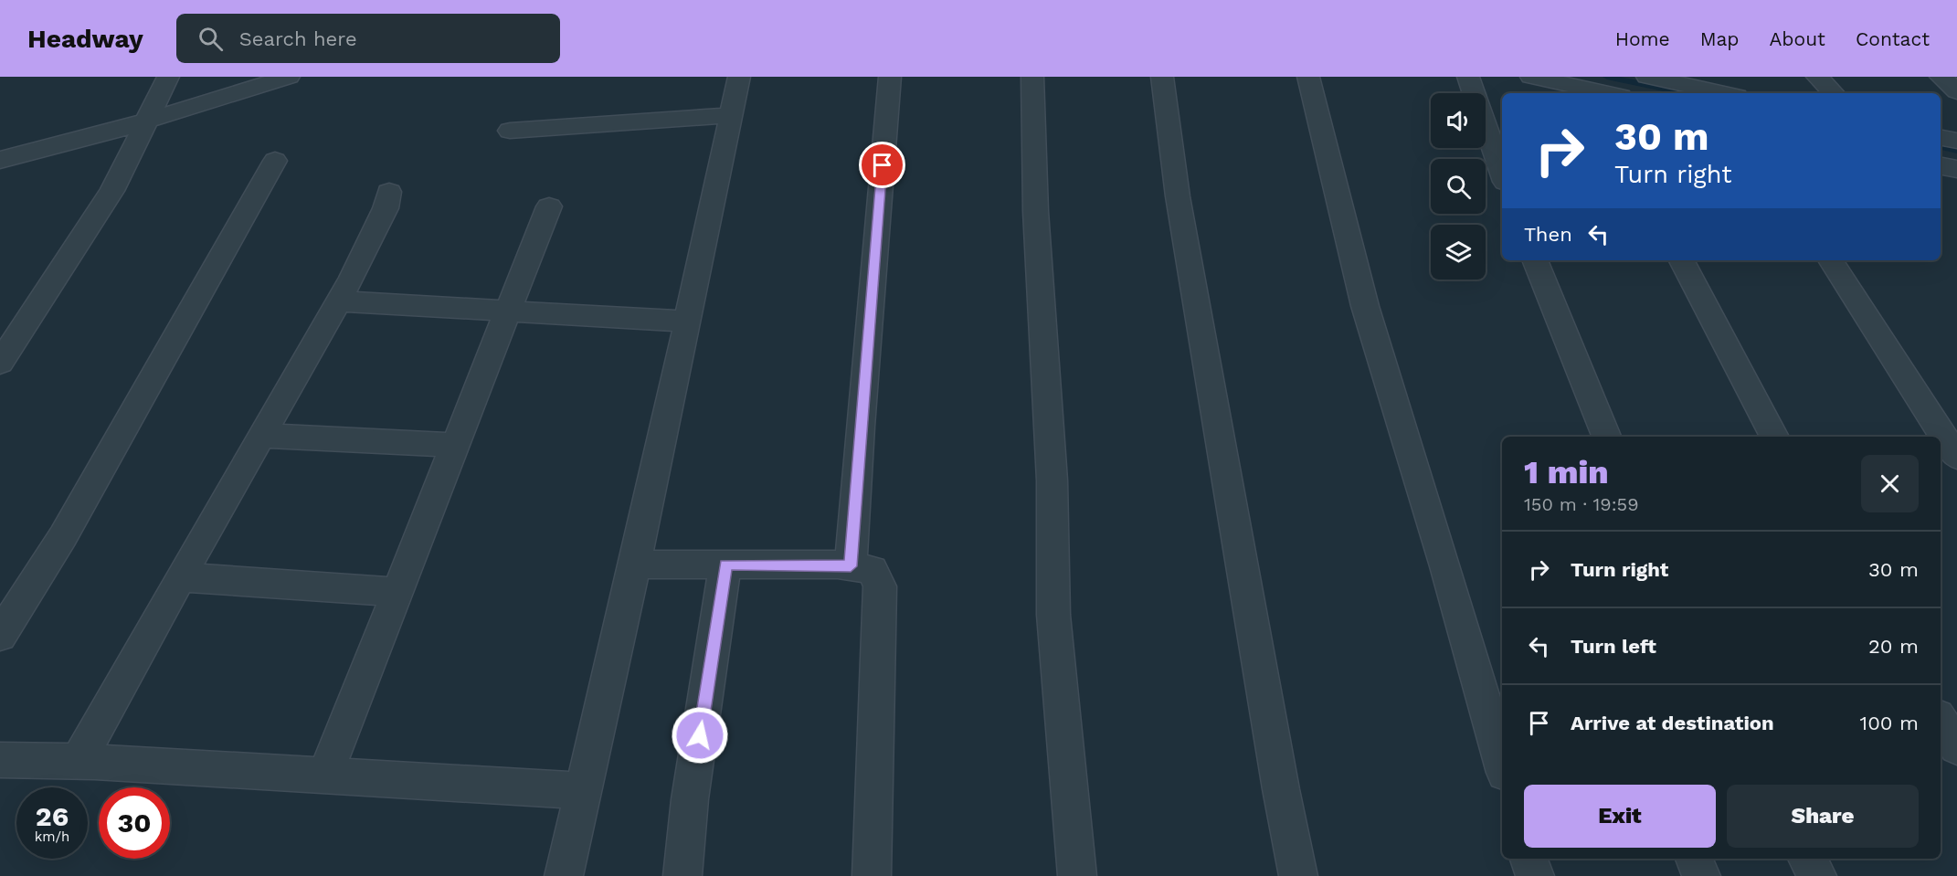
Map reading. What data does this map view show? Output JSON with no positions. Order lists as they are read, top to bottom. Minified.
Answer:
{"page":{"header":"Headway","search":"Search here","nav":["Home","Map","About","Contact"],"turn":["30 m","Turn right"],"then":"Then","heading":["1 min","150 m · 19:59"],"list":[{"name":"Turn right","value":"30 m"},{"name":"Turn left","value":"20 m"},{"name":"Arrive at destination","value":"100 m"}],"buttons":["Exit","Share"],"speed":"26 km/h","limit":"30"}}
